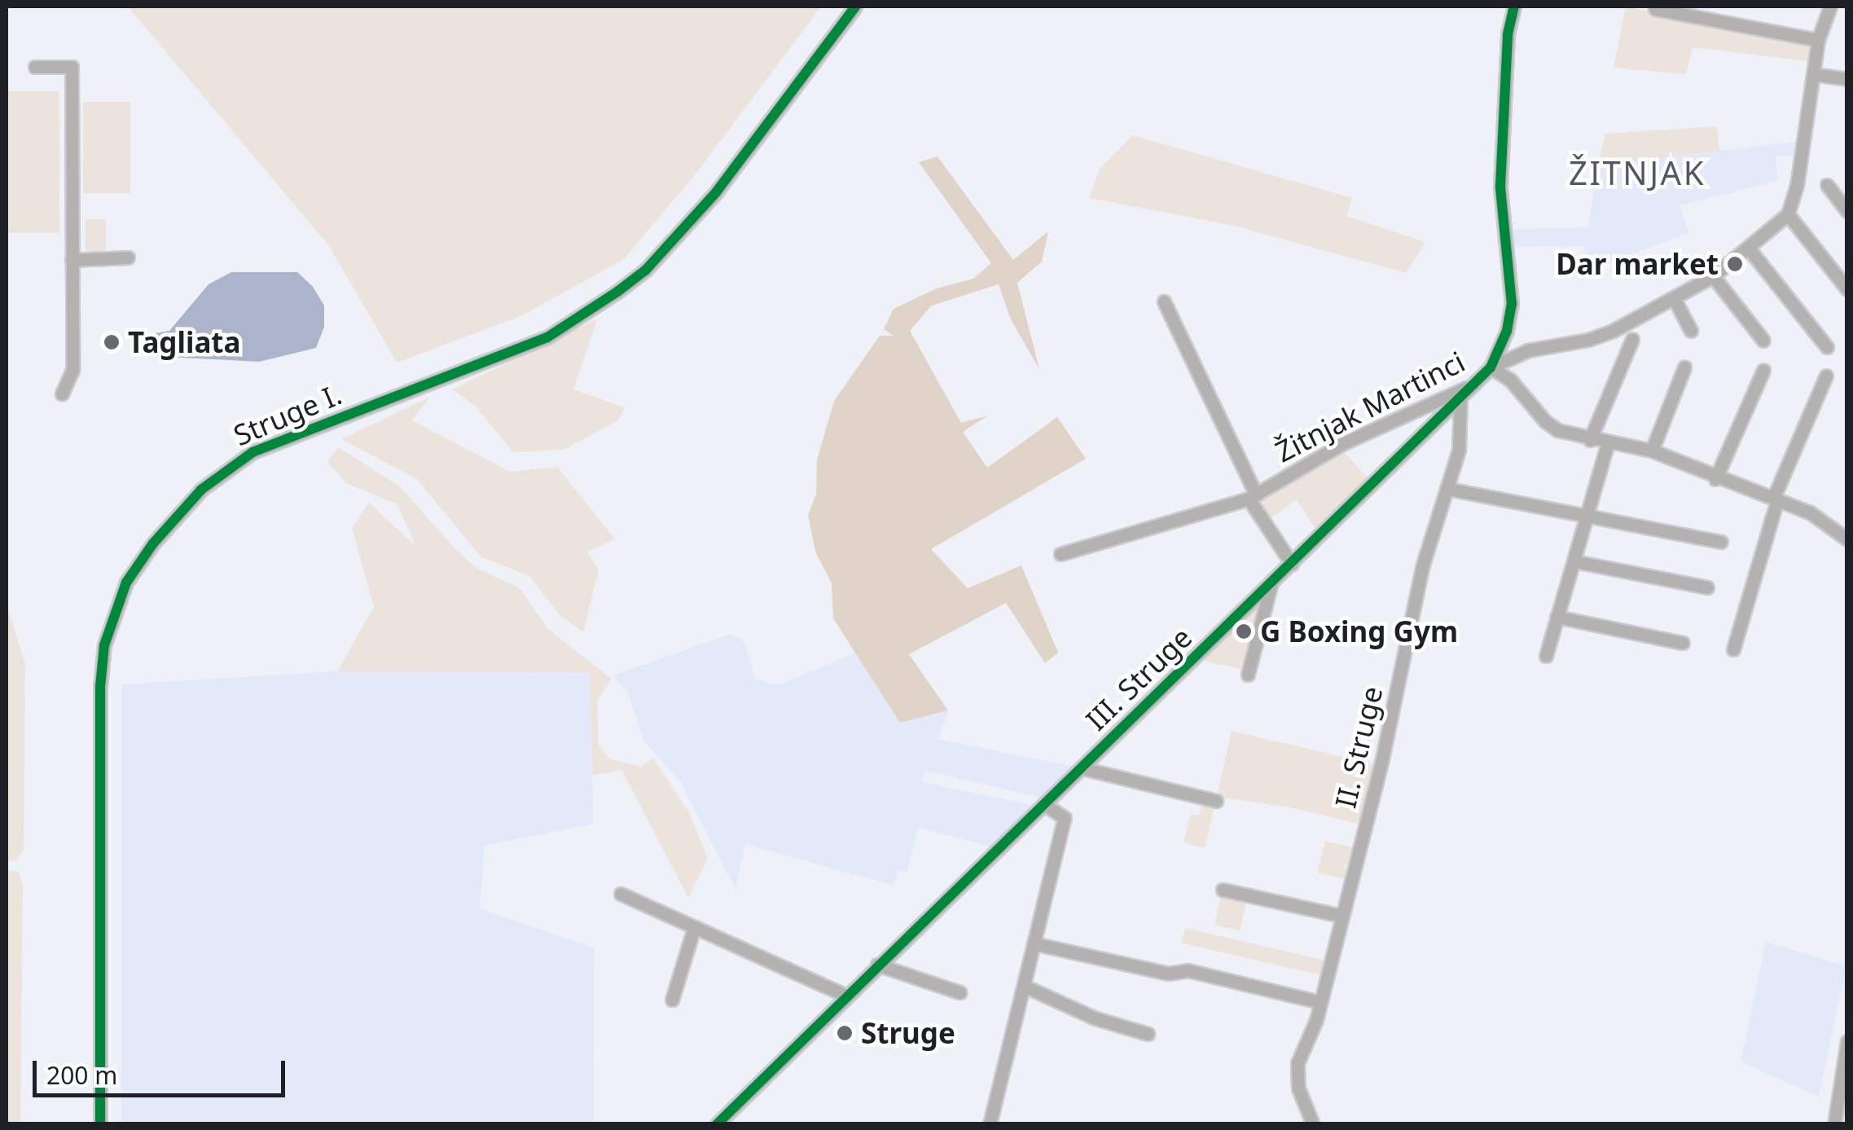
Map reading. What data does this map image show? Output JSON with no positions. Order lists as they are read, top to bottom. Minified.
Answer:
{"streets":{"street":["Žitnjak Martinci","Struge I.","III. Struge","II. Struge"]},"crossings":[["Žitnjak Martinci","III. Struge"],["III. Struge","II. Struge"]],"districts":["ŽITNJAK"],"places":["Dar market","Tagliata","G Boxing Gym","Struge"],"scale_bar":"200 m"}
